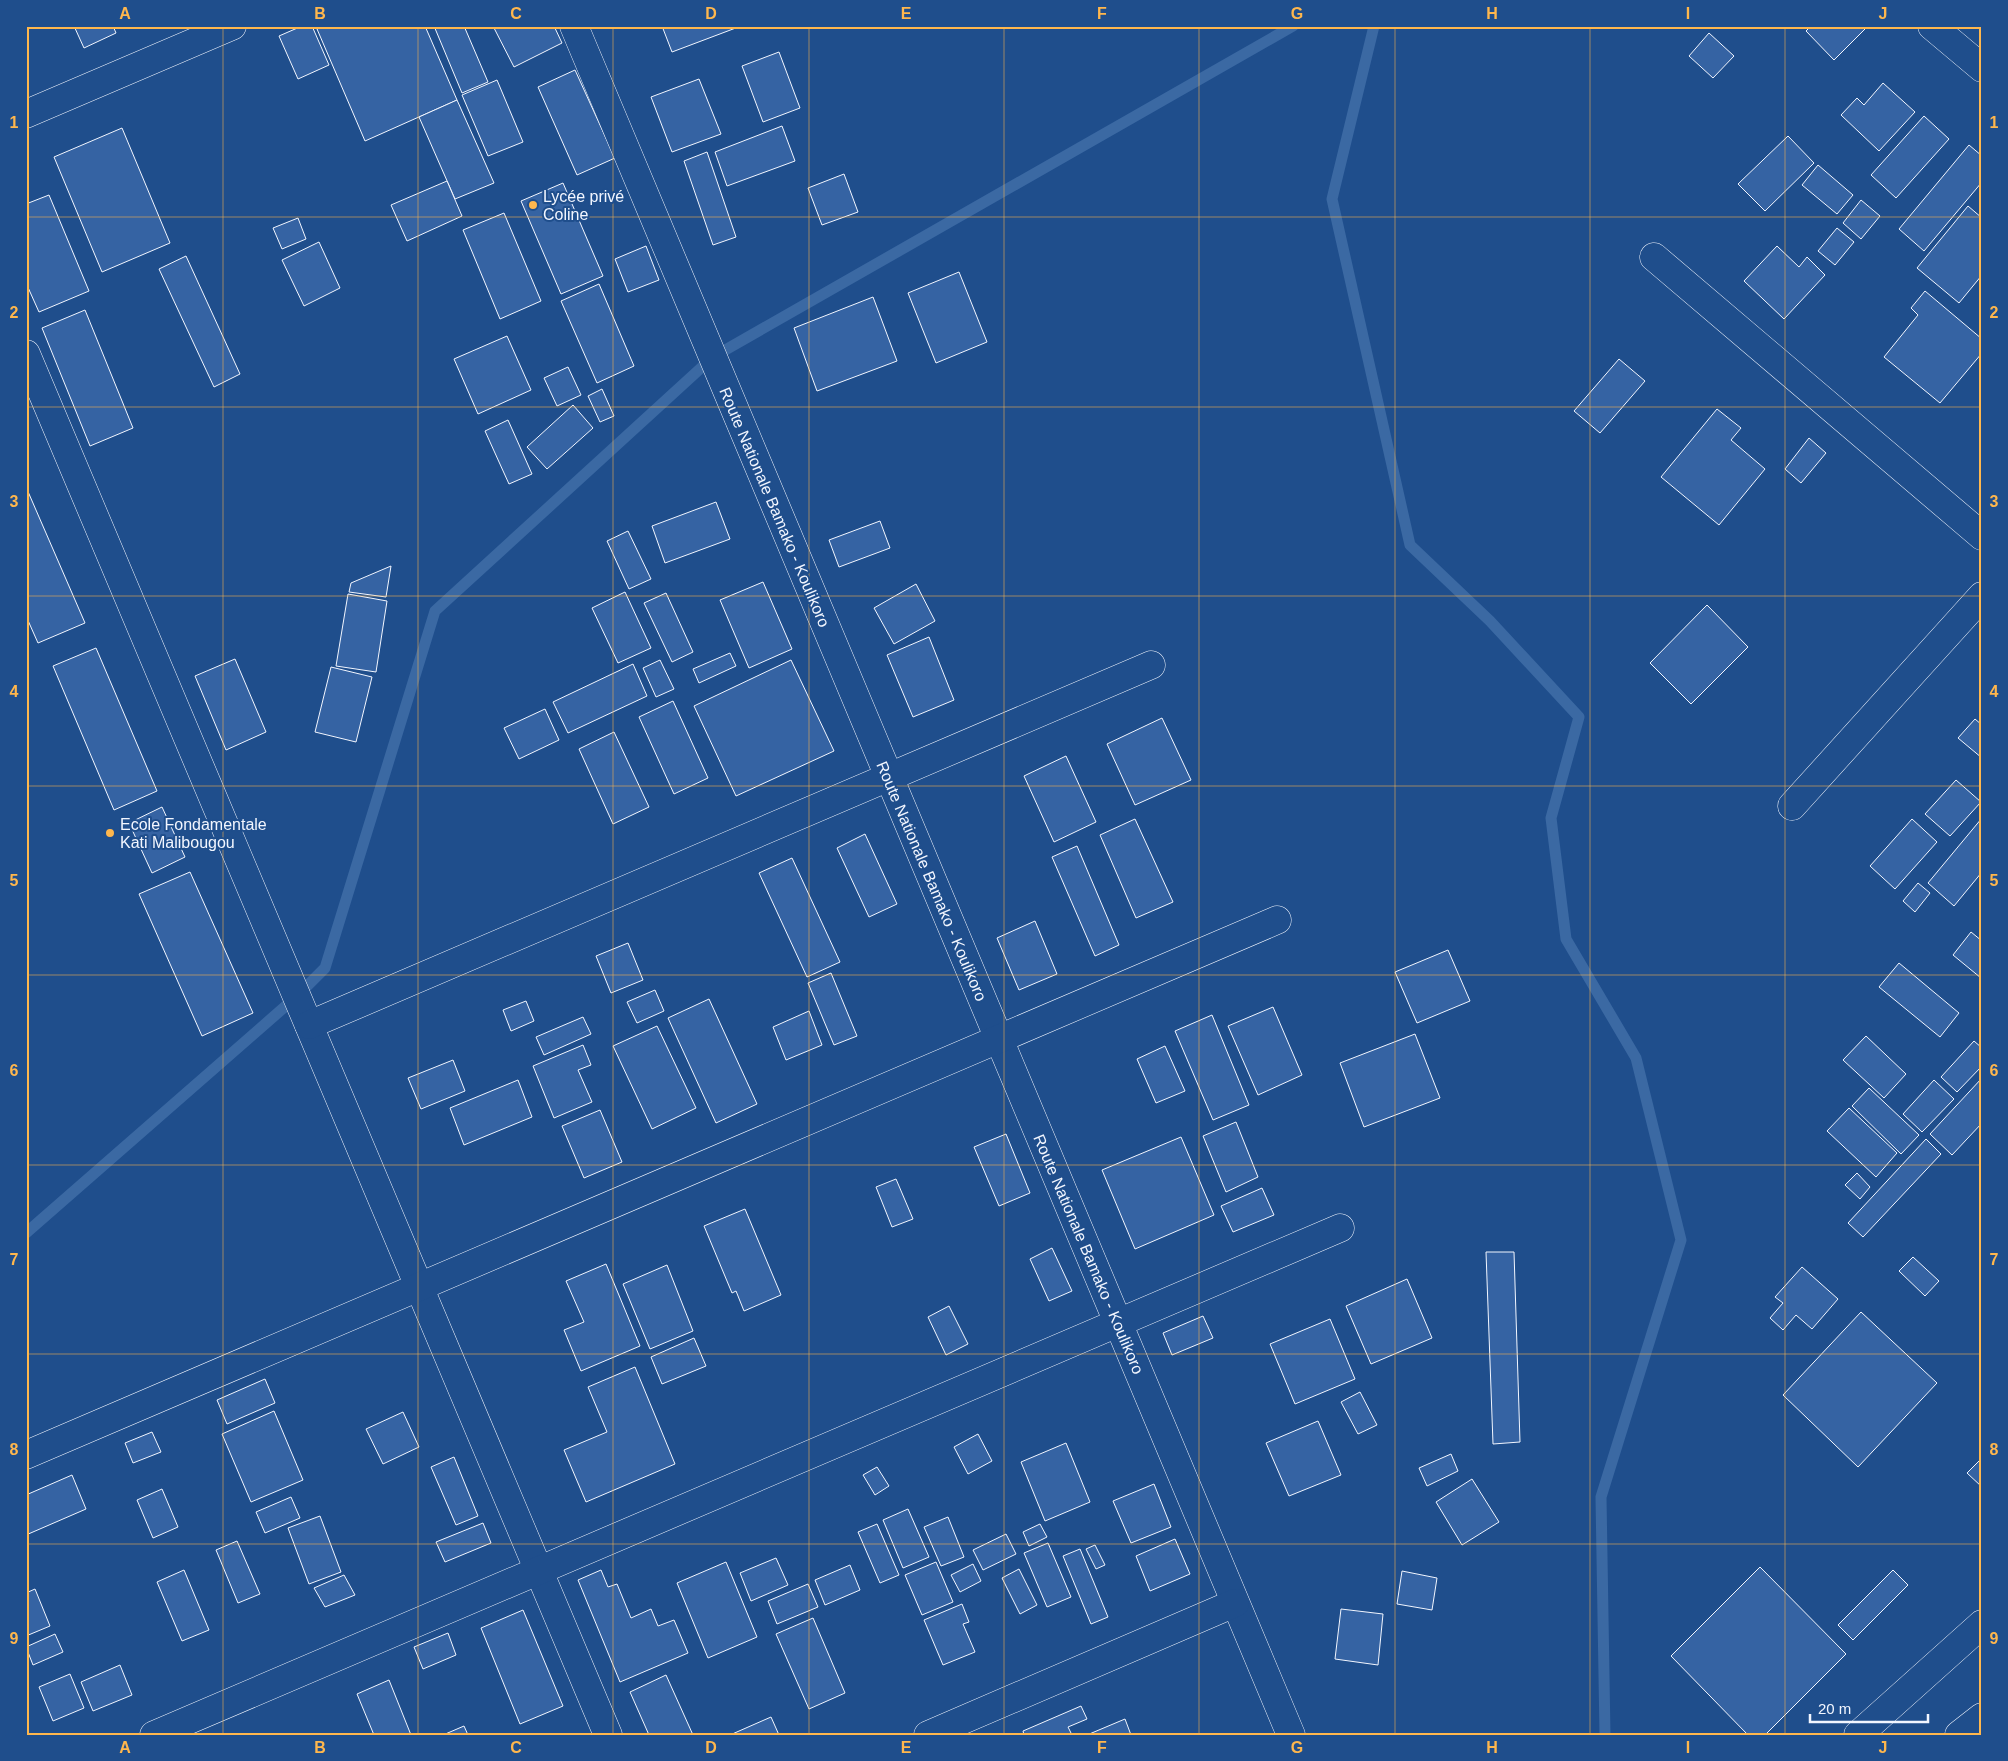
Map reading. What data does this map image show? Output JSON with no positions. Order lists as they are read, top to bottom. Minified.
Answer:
{"streets":{"main road":["Route Nationale Bamako - Koulikoro"]},"places":["Lycée privé Coline","Ecole Fondamentale Kati Malibougou"],"scale_bar":"20 m","grid":{"columns":["A","B","C","D","E","F","G","H","I","J"],"rows":["1","2","3","4","5","6","7","8","9"]}}
